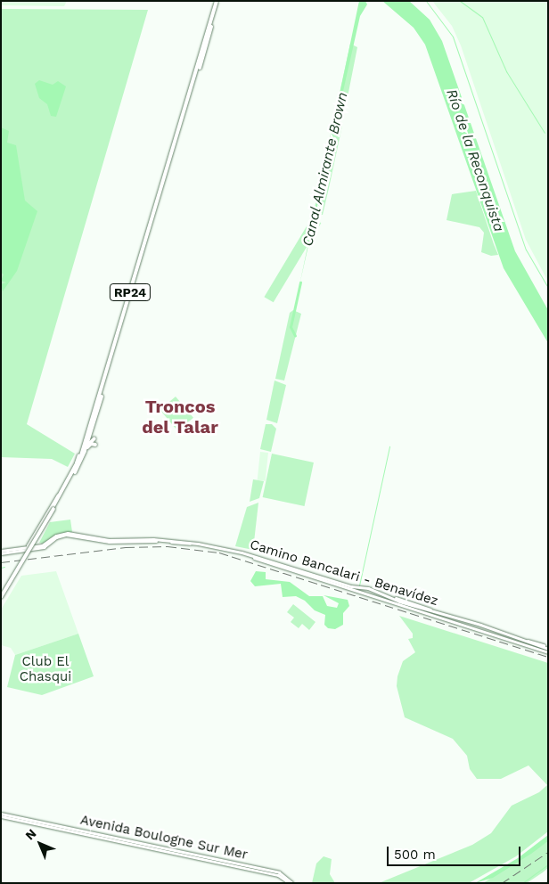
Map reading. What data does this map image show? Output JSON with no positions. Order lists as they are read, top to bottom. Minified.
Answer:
{"streets":{"main road":["RP24","Camino Bancalari - Benavídez","Avenida Boulogne Sur Mer"]},"districts":["Troncos del Talar"],"water":["Río de la Reconquista","Canal Almirante Brown"],"parks":["Club El Chasqui"],"scale_bar":"500 m","north":"top left"}
